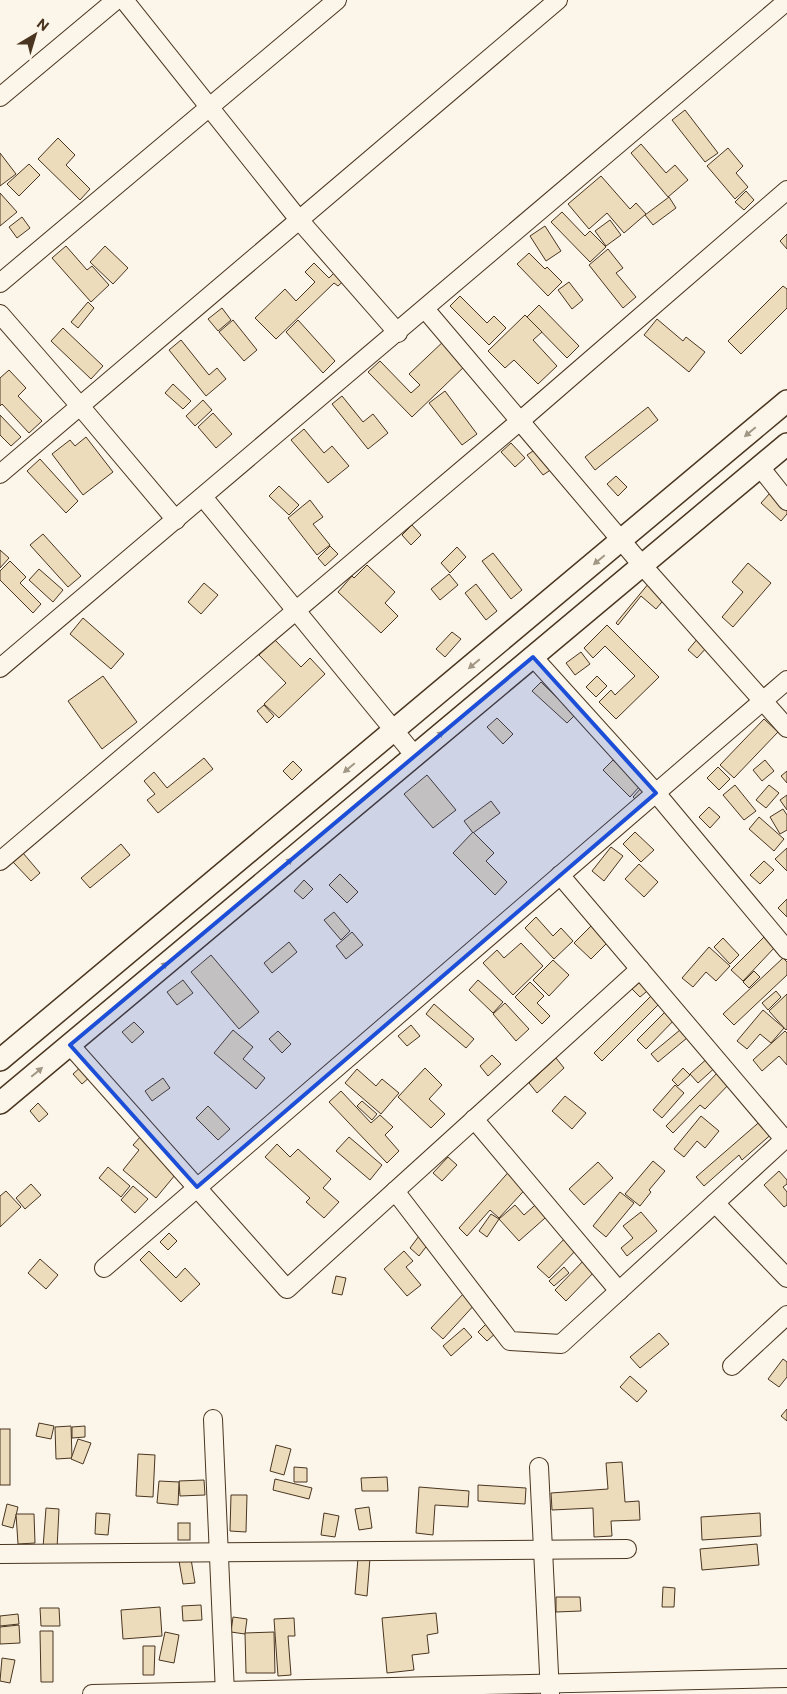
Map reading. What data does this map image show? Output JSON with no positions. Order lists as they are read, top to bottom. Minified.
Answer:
{"north":"top right"}
